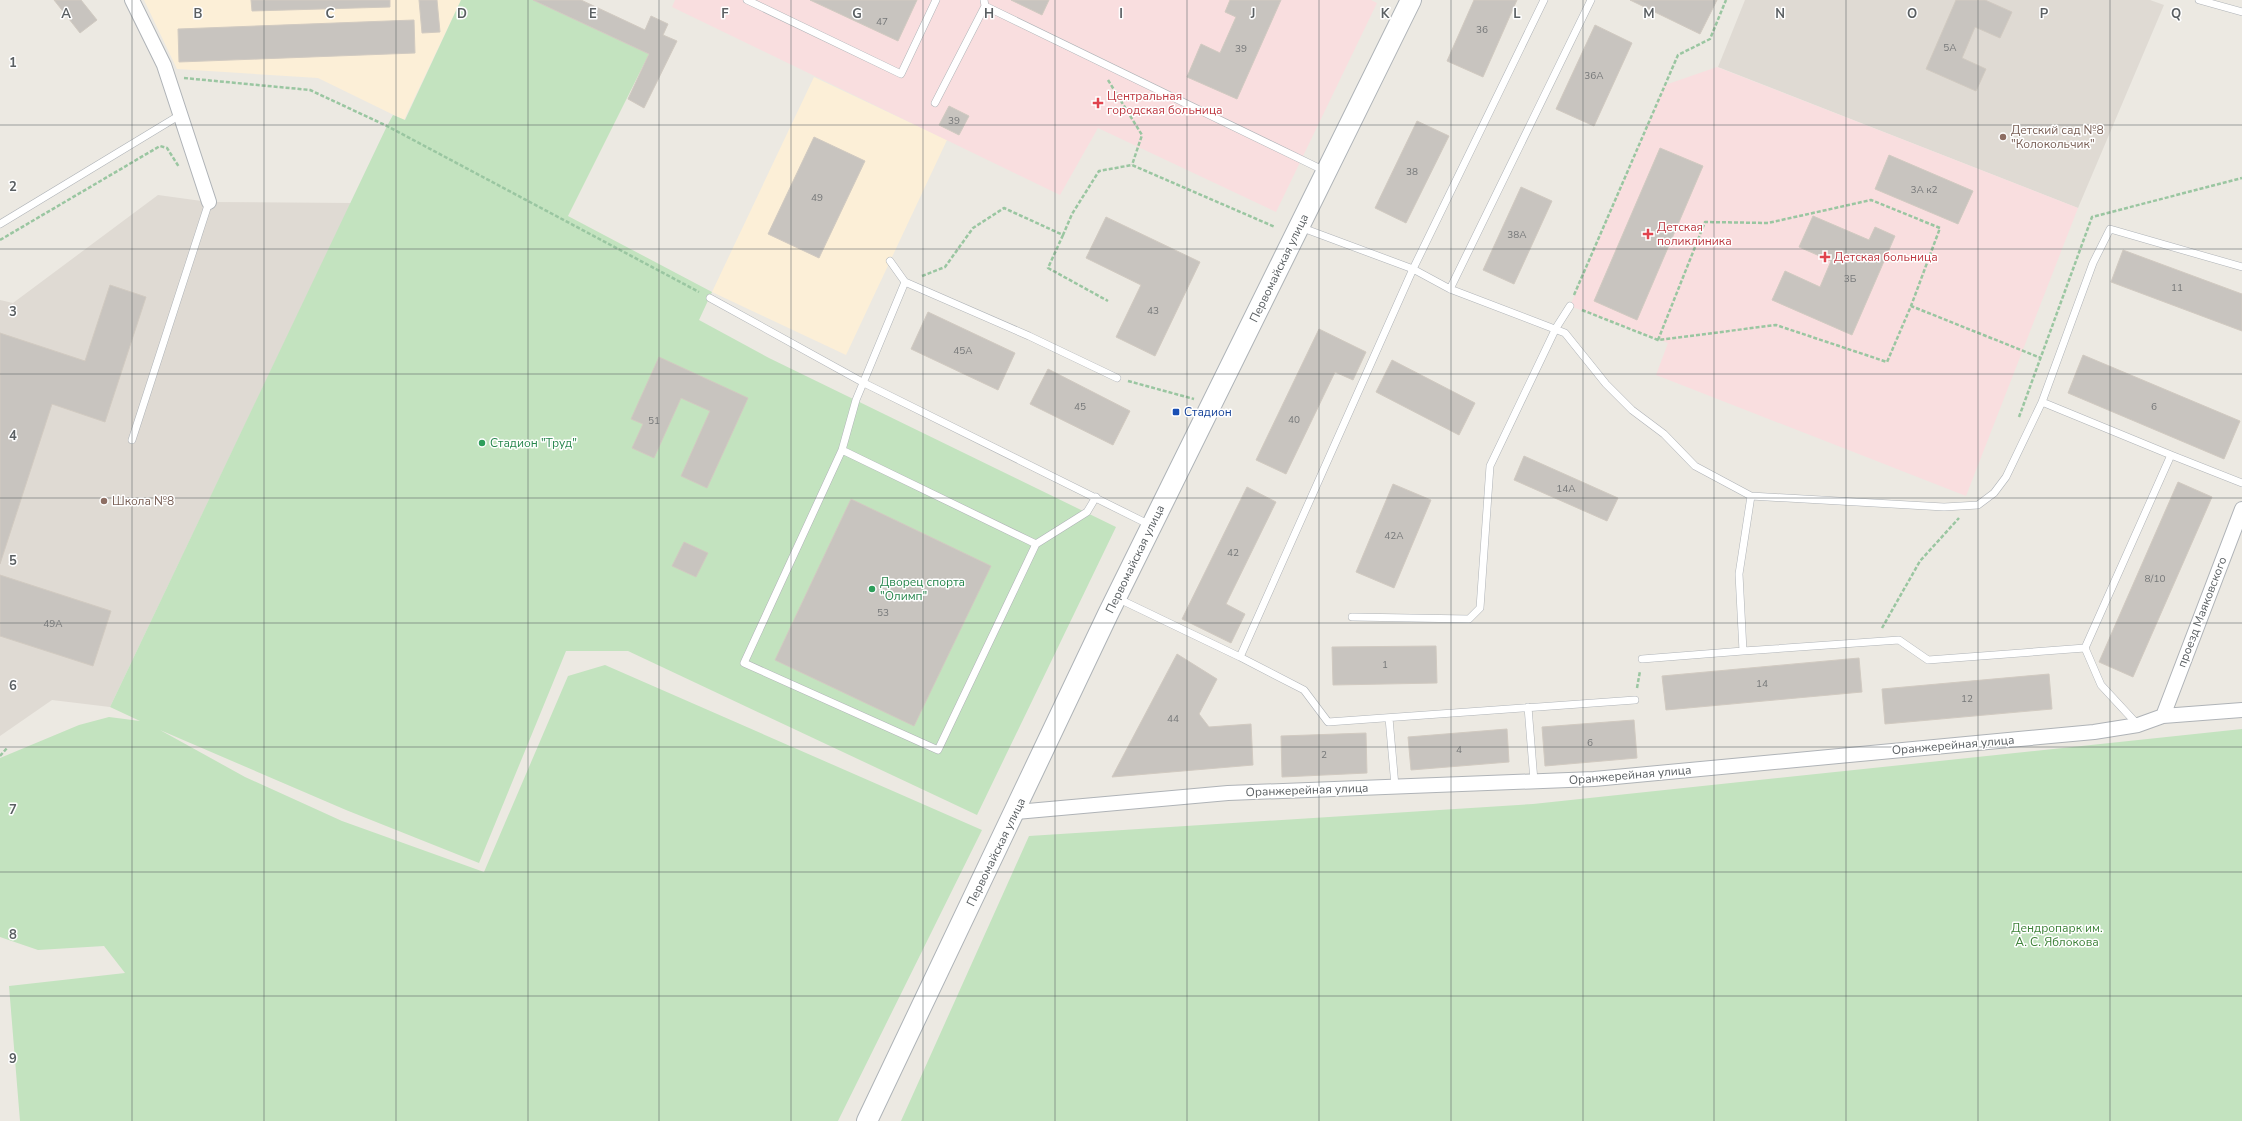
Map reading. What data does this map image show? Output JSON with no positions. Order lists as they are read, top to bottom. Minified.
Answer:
{"streets":{"main road":["Первомайская улица"],"street":["проезд Маяковского","Оранжерейная улица"]},"crossings":[["Первомайская улица","Оранжерейная улица"],["проезд Маяковского","Оранжерейная улица"]],"parks":["Дендропарк им. А. С. Яблокова"],"places":{"health":["Центральная городская больница","Детская поликлиника","Детская больница"],"other":["Детский сад №8 \"Колокольчик\"","Стадион \"Труд\"","Школа №8","Дворец спорта \"Олимп\""],"transit":["Стадион"]},"house_numbers":["47","36","5А","39","36А","39","38","3А к2","49","38А","3Б","11","43","45А","45","6","40","51","14А","42А","42","8/10","53","49А","1","14","12","44","6","4","2"],"grid":{"columns":["A","B","C","D","E","F","G","H","I","J","K","L","M","N","O","P","Q"],"rows":["1","2","3","4","5","6","7","8","9"]}}
